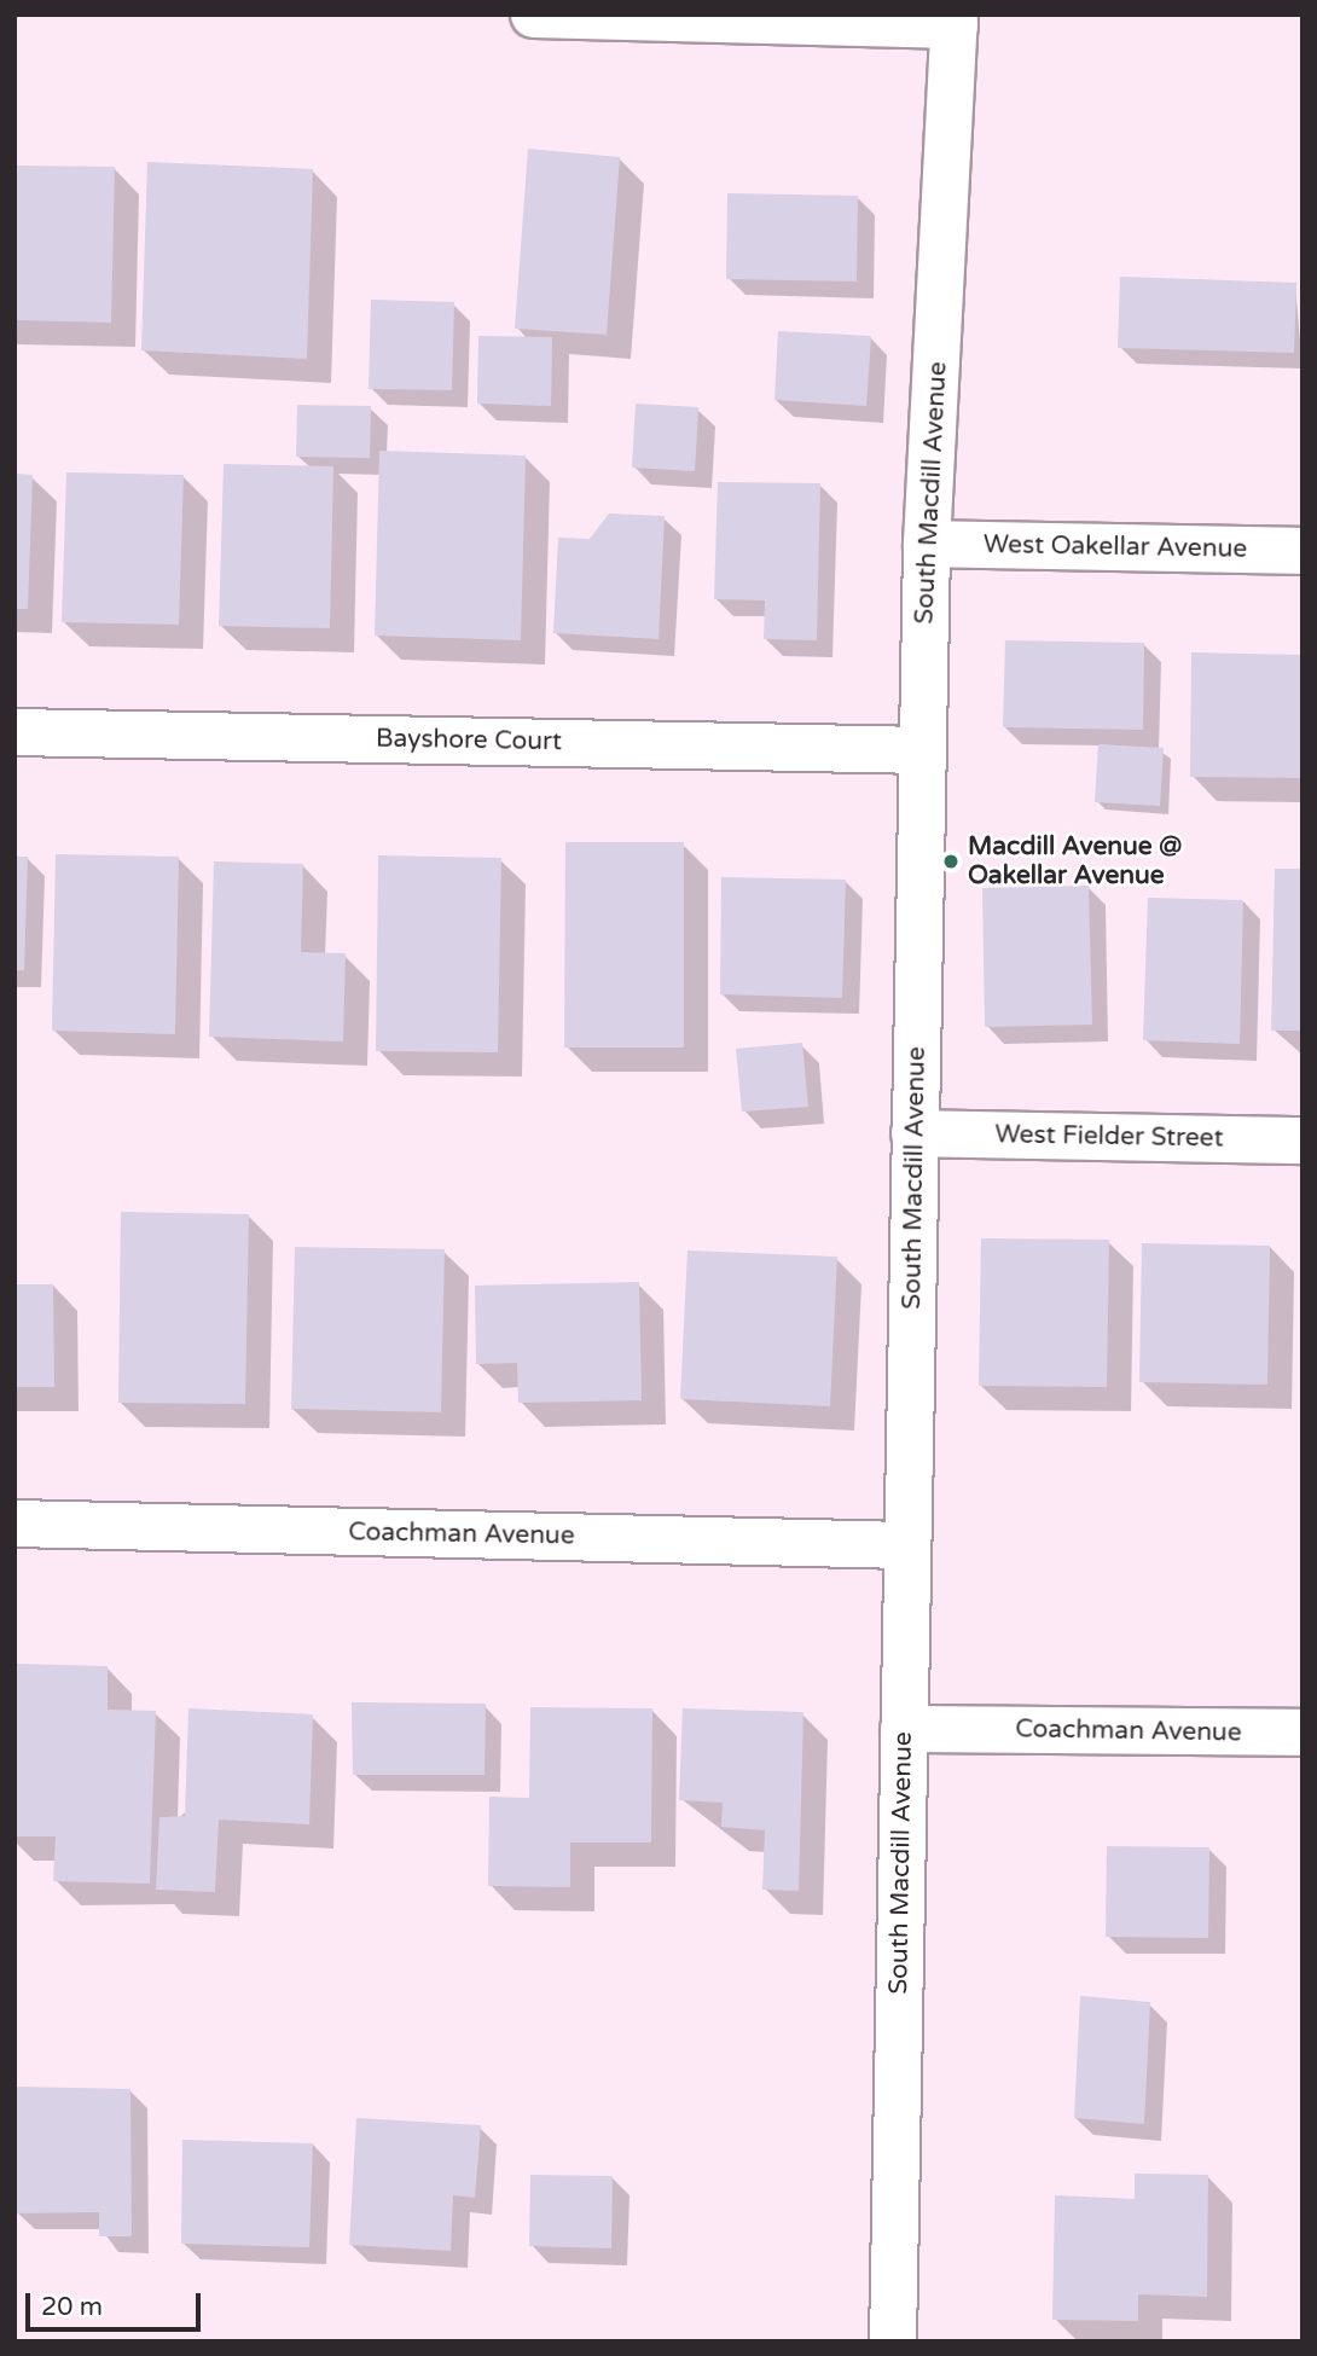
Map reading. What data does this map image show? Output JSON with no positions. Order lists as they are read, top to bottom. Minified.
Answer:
{"streets":{"street":["South Macdill Avenue","West Oakellar Avenue","Bayshore Court","West Fielder Street","Coachman Avenue"]},"crossings":[["South Macdill Avenue","West Oakellar Avenue"],["South Macdill Avenue","Bayshore Court"],["South Macdill Avenue","West Fielder Street"],["South Macdill Avenue","Coachman Avenue"]],"places":["Macdill Avenue @ Oakellar Avenue"],"scale_bar":"20 m"}
